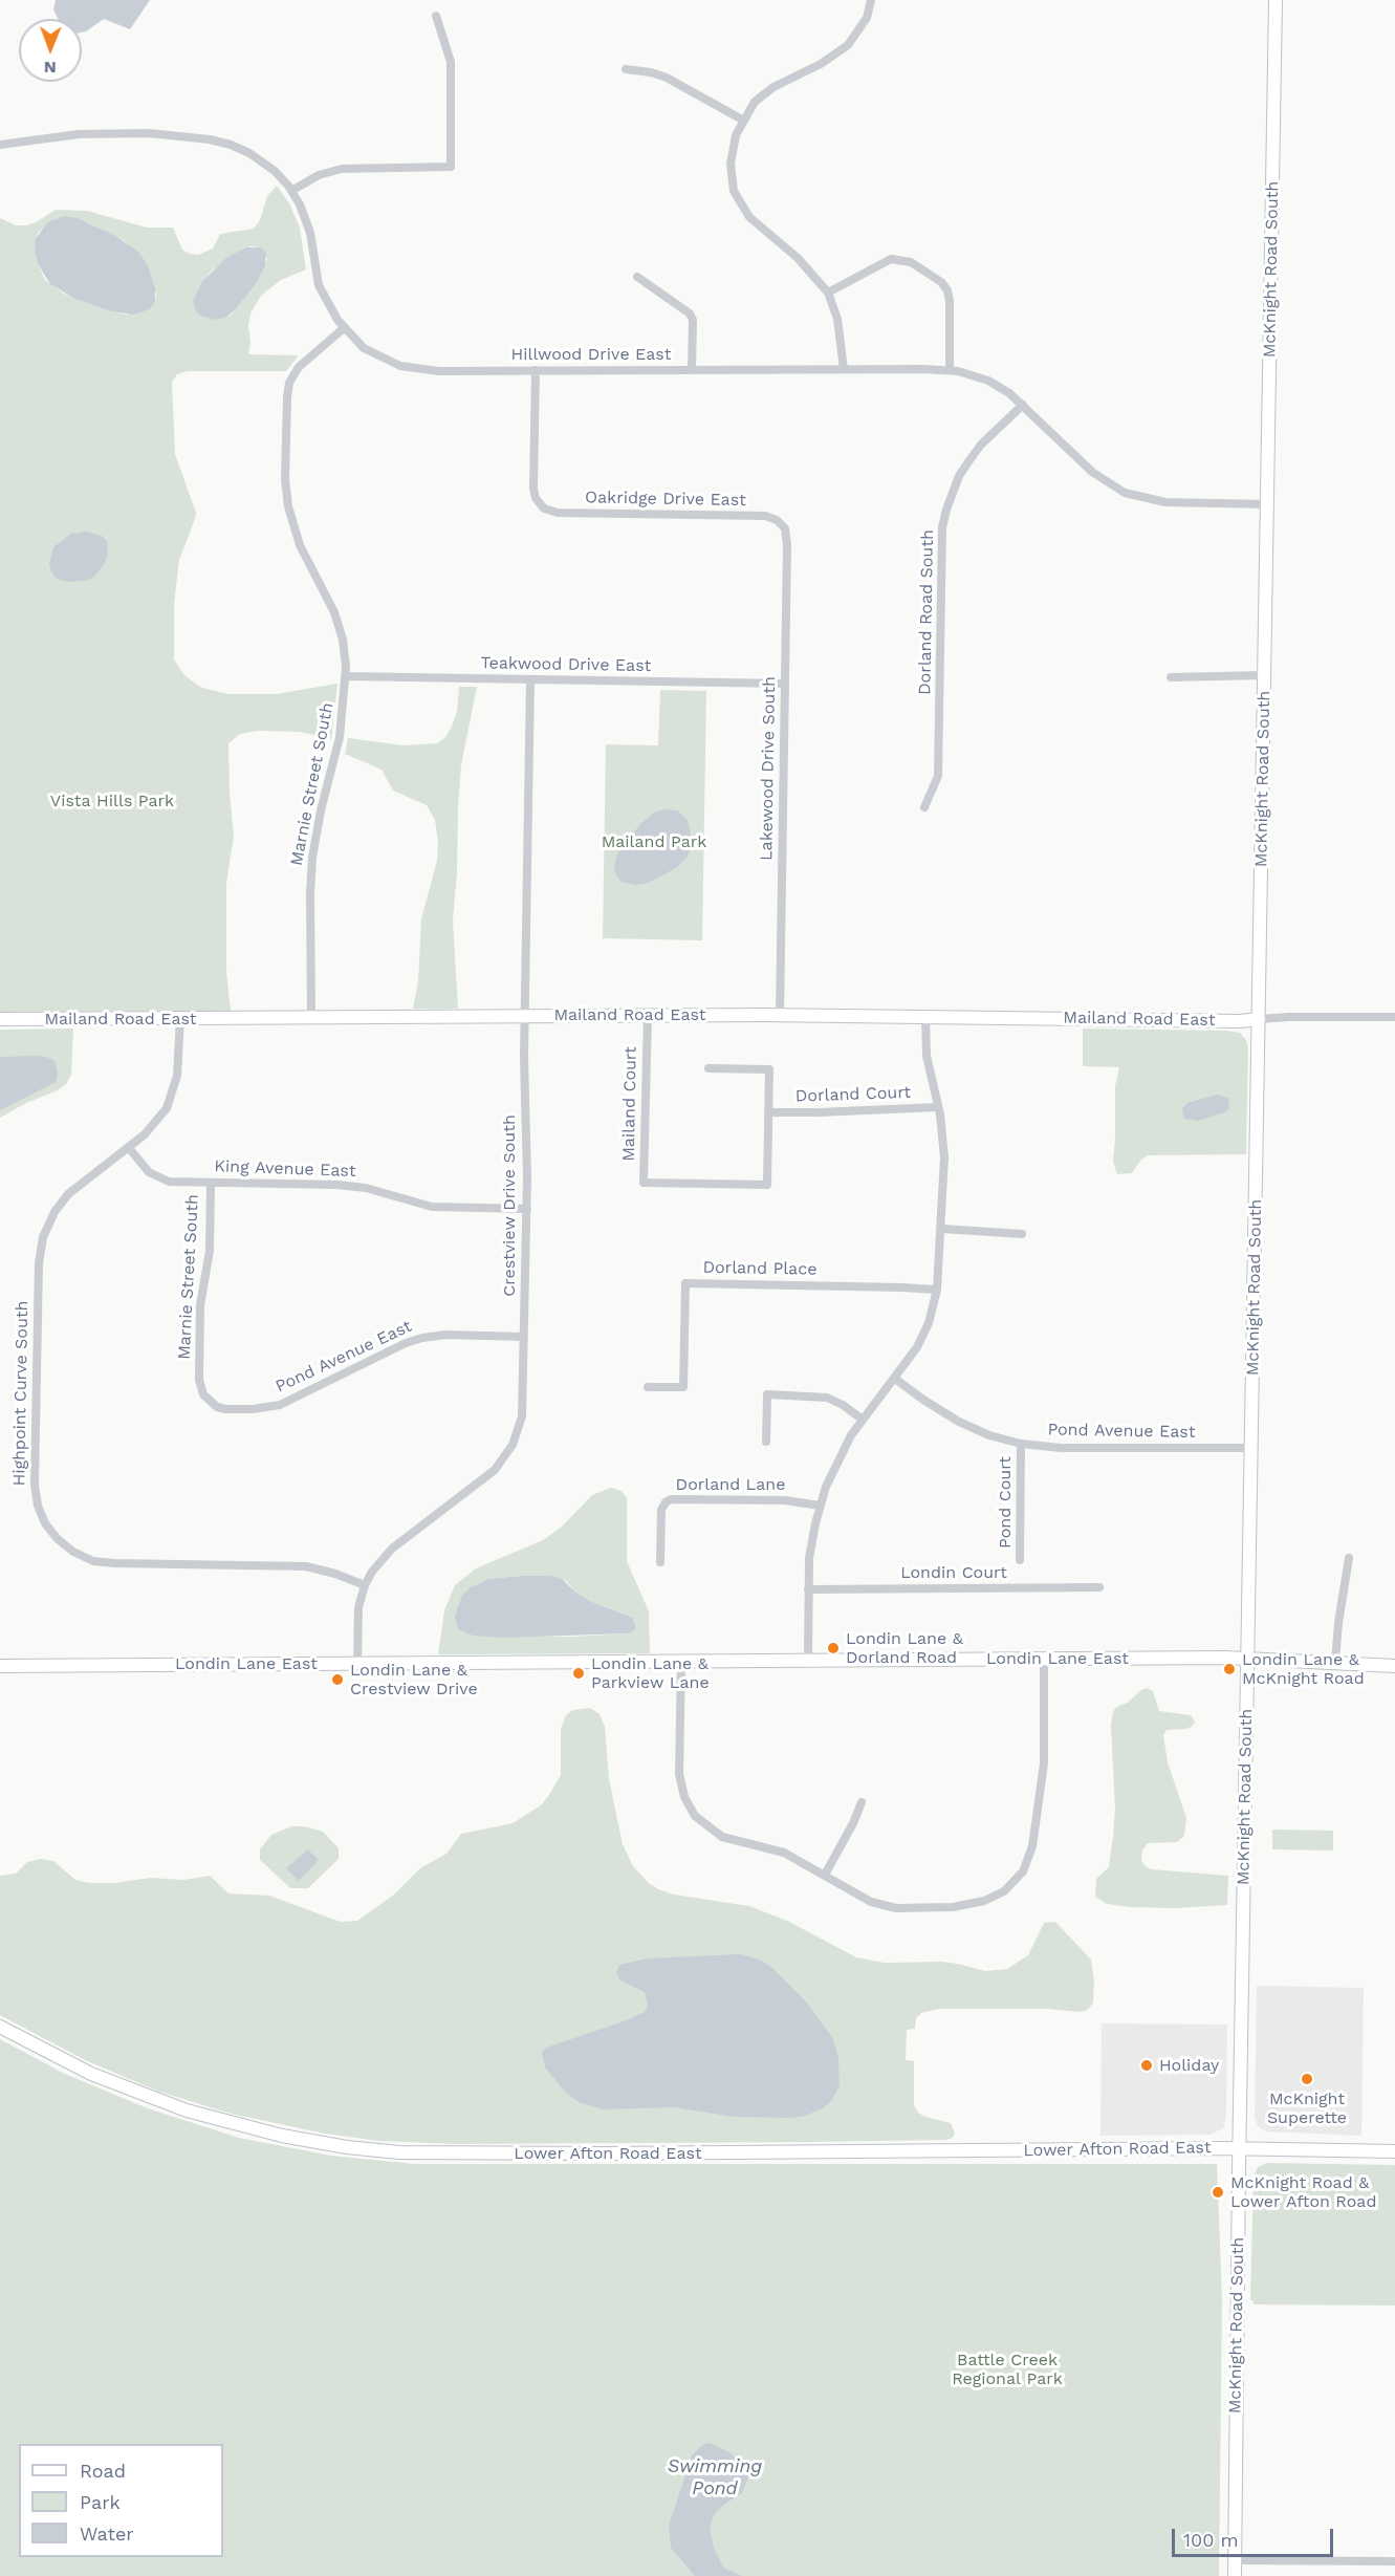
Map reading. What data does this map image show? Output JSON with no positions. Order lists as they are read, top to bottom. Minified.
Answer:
{"streets":{"street":["McKnight Road South","Hillwood Drive East","Oakridge Drive East","Dorland Road South","Teakwood Drive East","Lakewood Drive South","Marnie Street South","Mailand Road East","Dorland Court","Mailand Court","King Avenue East","Crestview Drive South","Dorland Place","Pond Avenue East","Highpoint Curve South","Dorland Lane","Pond Court","Londin Court","Londin Lane East","Lower Afton Road East"]},"crossings":[["McKnight Road South","Hillwood Drive East"],["McKnight Road South","Mailand Road East"],["McKnight Road South","Pond Avenue East"],["McKnight Road South","Londin Lane East"],["McKnight Road South","Lower Afton Road East"],["Hillwood Drive East","Oakridge Drive East"],["Hillwood Drive East","Dorland Road South"],["Hillwood Drive East","Marnie Street South"],["Oakridge Drive East","Lakewood Drive South"],["Teakwood Drive East","Lakewood Drive South"],["Teakwood Drive East","Marnie Street South"],["Teakwood Drive East","Crestview Drive South"],["Lakewood Drive South","Mailand Road East"],["Marnie Street South","Mailand Road East"],["Marnie Street South","King Avenue East"],["Marnie Street South","Pond Avenue East"],["Mailand Road East","Mailand Court"],["Mailand Road East","Crestview Drive South"],["Mailand Road East","Highpoint Curve South"],["Dorland Court","Mailand Court"],["King Avenue East","Crestview Drive South"],["King Avenue East","Highpoint Curve South"],["Crestview Drive South","Pond Avenue East"],["Crestview Drive South","Highpoint Curve South"],["Crestview Drive South","Londin Lane East"],["Pond Avenue East","Pond Court"]],"water":["Swimming Pond"],"parks":["Vista Hills Park","Mailand Park","Battle Creek Regional Park"],"places":["Londin Lane & Dorland Road","Londin Lane & McKnight Road","Londin Lane & Parkview Lane","Londin Lane & Crestview Drive","Holiday","McKnight Superette","McKnight Road & Lower Afton Road"],"legend":["Road","Park","Water"],"scale_bar":"100 m","north":"bottom"}
